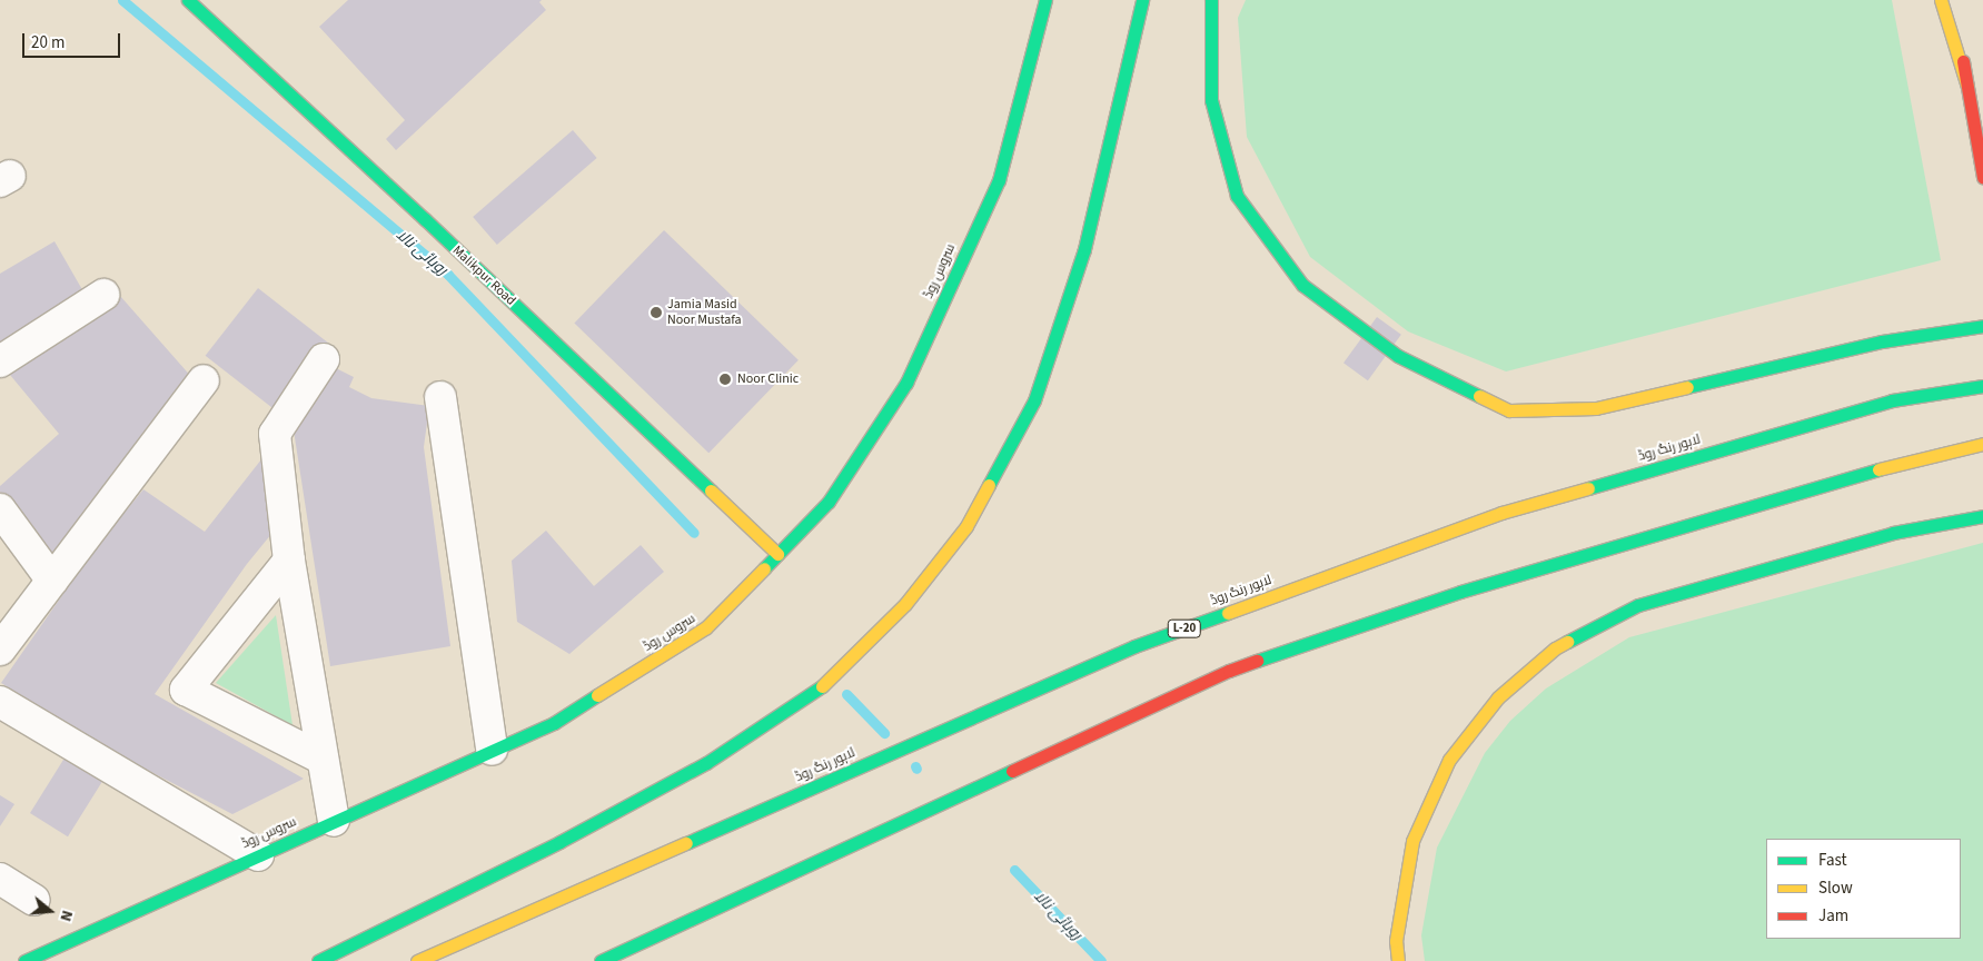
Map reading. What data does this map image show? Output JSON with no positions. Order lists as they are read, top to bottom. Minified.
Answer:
{"streets":{"main road":["سروس روڈ","Malikpur Road","لاہور رنگ روڈ","L-20"]},"crossings":[["سروس روڈ","Malikpur Road"]],"water":["روہائی نالا"],"places":["Jamia Masid Noor Mustafa","Noor Clinic"],"legend":["Fast","Slow","Jam"],"scale_bar":"20 m","north":"right"}
